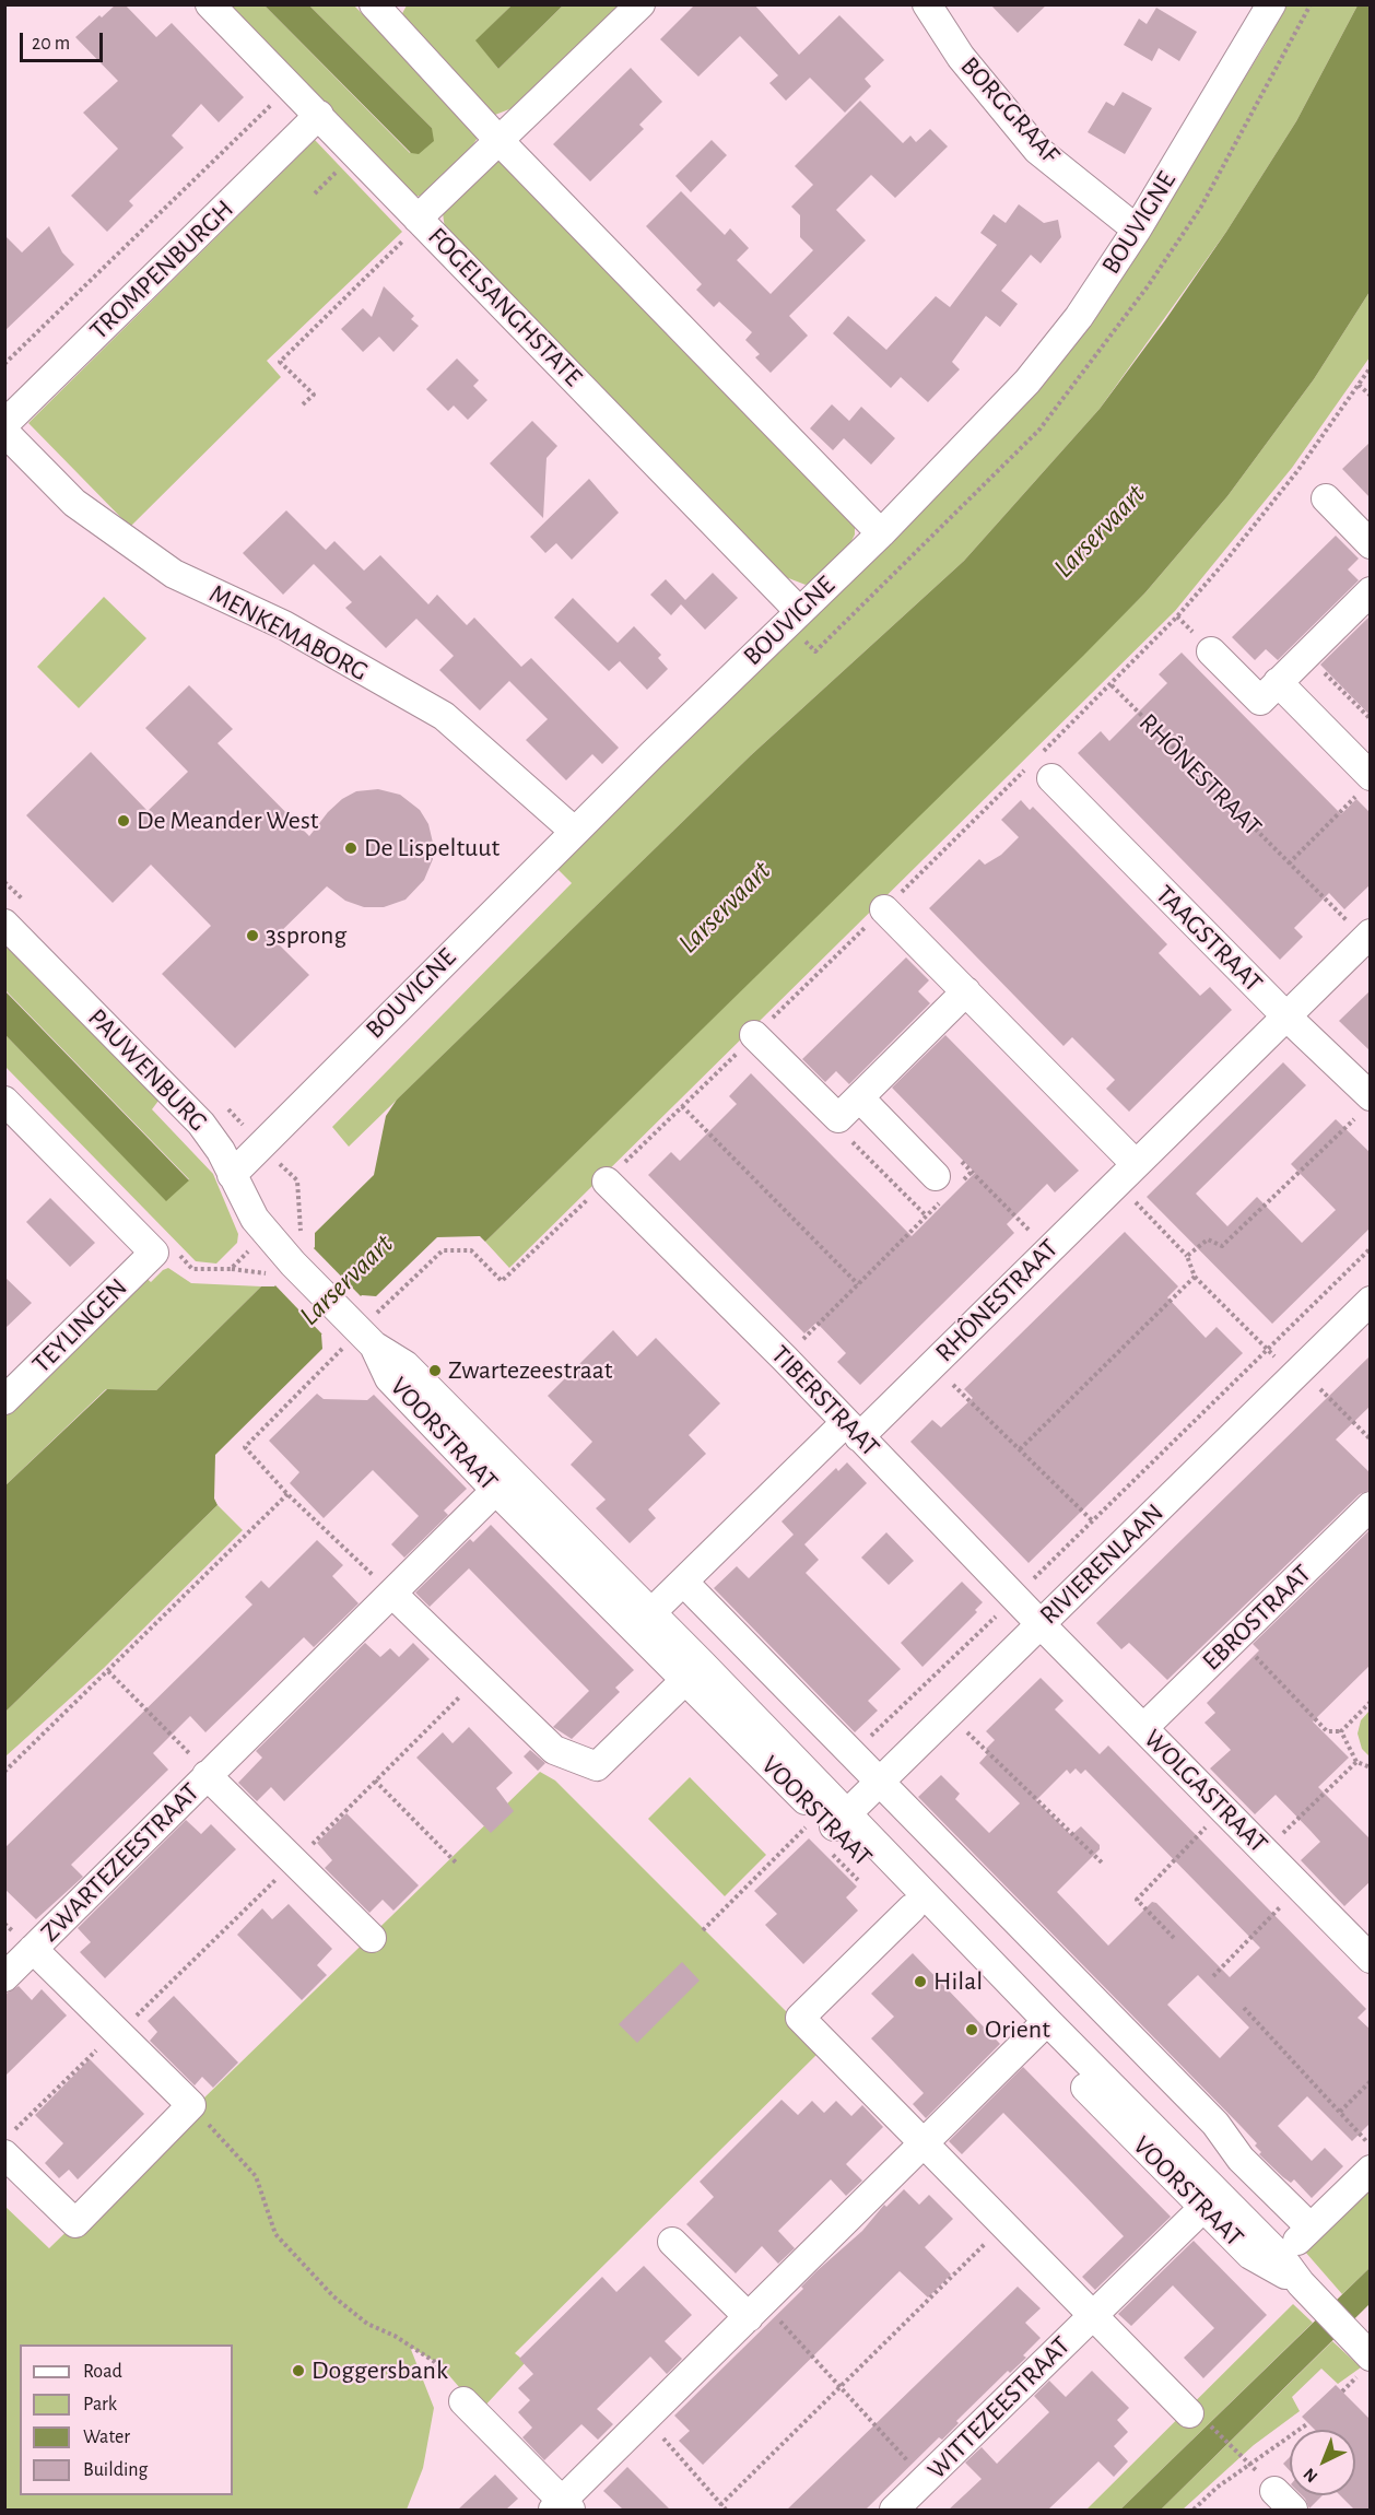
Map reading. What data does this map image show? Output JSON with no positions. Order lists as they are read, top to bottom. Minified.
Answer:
{"streets":{"street":["BORGGRAAF","BOUVIGNE","TROMPENBURGH","FOGELSANGHSTATE","MENKEMABORG","RHÔNESTRAAT","TAAGSTRAAT","PAUWENBURG","TEYLINGEN","TIBERSTRAAT","VOORSTRAAT","RIVIERENLAAN","EBROSTRAAT","WOLGASTRAAT","ZWARTEZEESTRAAT","WITTEZEESTRAAT"]},"crossings":[["BORGGRAAF","BOUVIGNE"],["BOUVIGNE","FOGELSANGHSTATE"],["BOUVIGNE","MENKEMABORG"],["BOUVIGNE","PAUWENBURG"],["TROMPENBURGH","FOGELSANGHSTATE"],["RHÔNESTRAAT","TAAGSTRAAT"],["RHÔNESTRAAT","TIBERSTRAAT"],["RHÔNESTRAAT","VOORSTRAAT"],["PAUWENBURG","VOORSTRAAT"],["TIBERSTRAAT","RIVIERENLAAN"],["TIBERSTRAAT","WOLGASTRAAT"],["VOORSTRAAT","RIVIERENLAAN"],["VOORSTRAAT","ZWARTEZEESTRAAT"],["VOORSTRAAT","WITTEZEESTRAAT"],["RIVIERENLAAN","WOLGASTRAAT"],["EBROSTRAAT","WOLGASTRAAT"]],"water":["Larservaart"],"places":["De Meander West","De Lispeltuut","3sprong","Zwartezeestraat","Hilal","Orient","Doggersbank"],"legend":["Road","Park","Water","Building"],"scale_bar":"20 m","north":"bottom left"}
